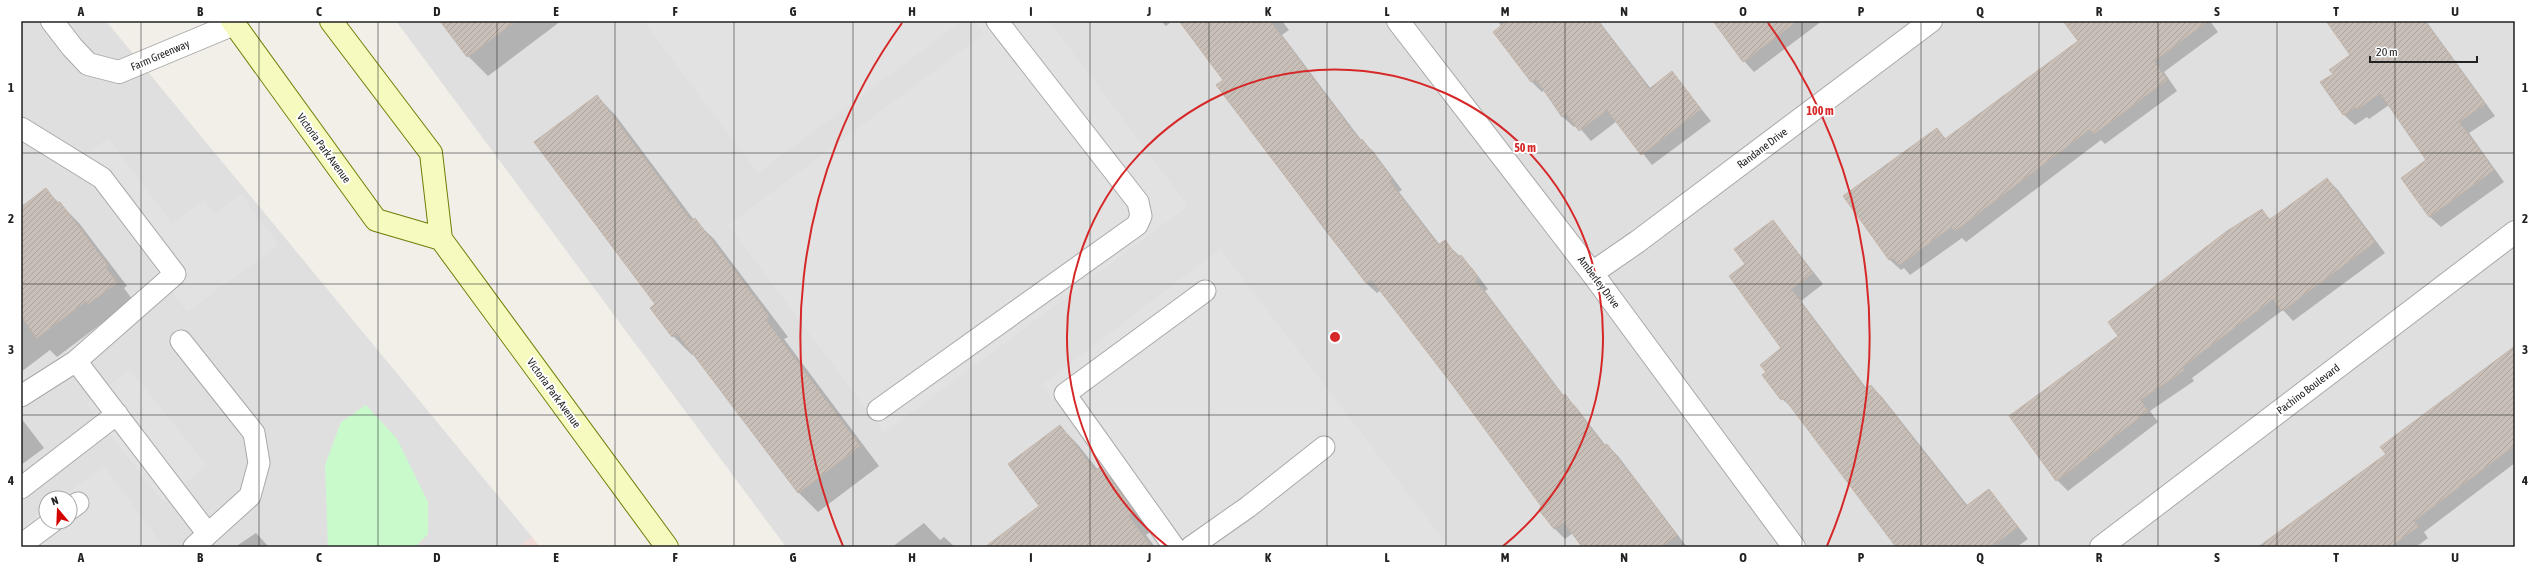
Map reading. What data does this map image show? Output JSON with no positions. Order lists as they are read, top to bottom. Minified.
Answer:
{"streets":{"main road":["Victoria Park Avenue"],"street":["Farm Greenway","Randane Drive","Amberley Drive","Pachino Boulevard"]},"crossings":[["Farm Greenway","Victoria Park Avenue"],["Randane Drive","Amberley Drive"]],"scale_bar":"20 m","north":"top","grid":{"columns":["A","B","C","D","E","F","G","H","I","J","K","L","M","N","O","P","Q","R","S","T","U"],"rows":["1","2","3","4"]},"rings":["100 m","50 m"]}
